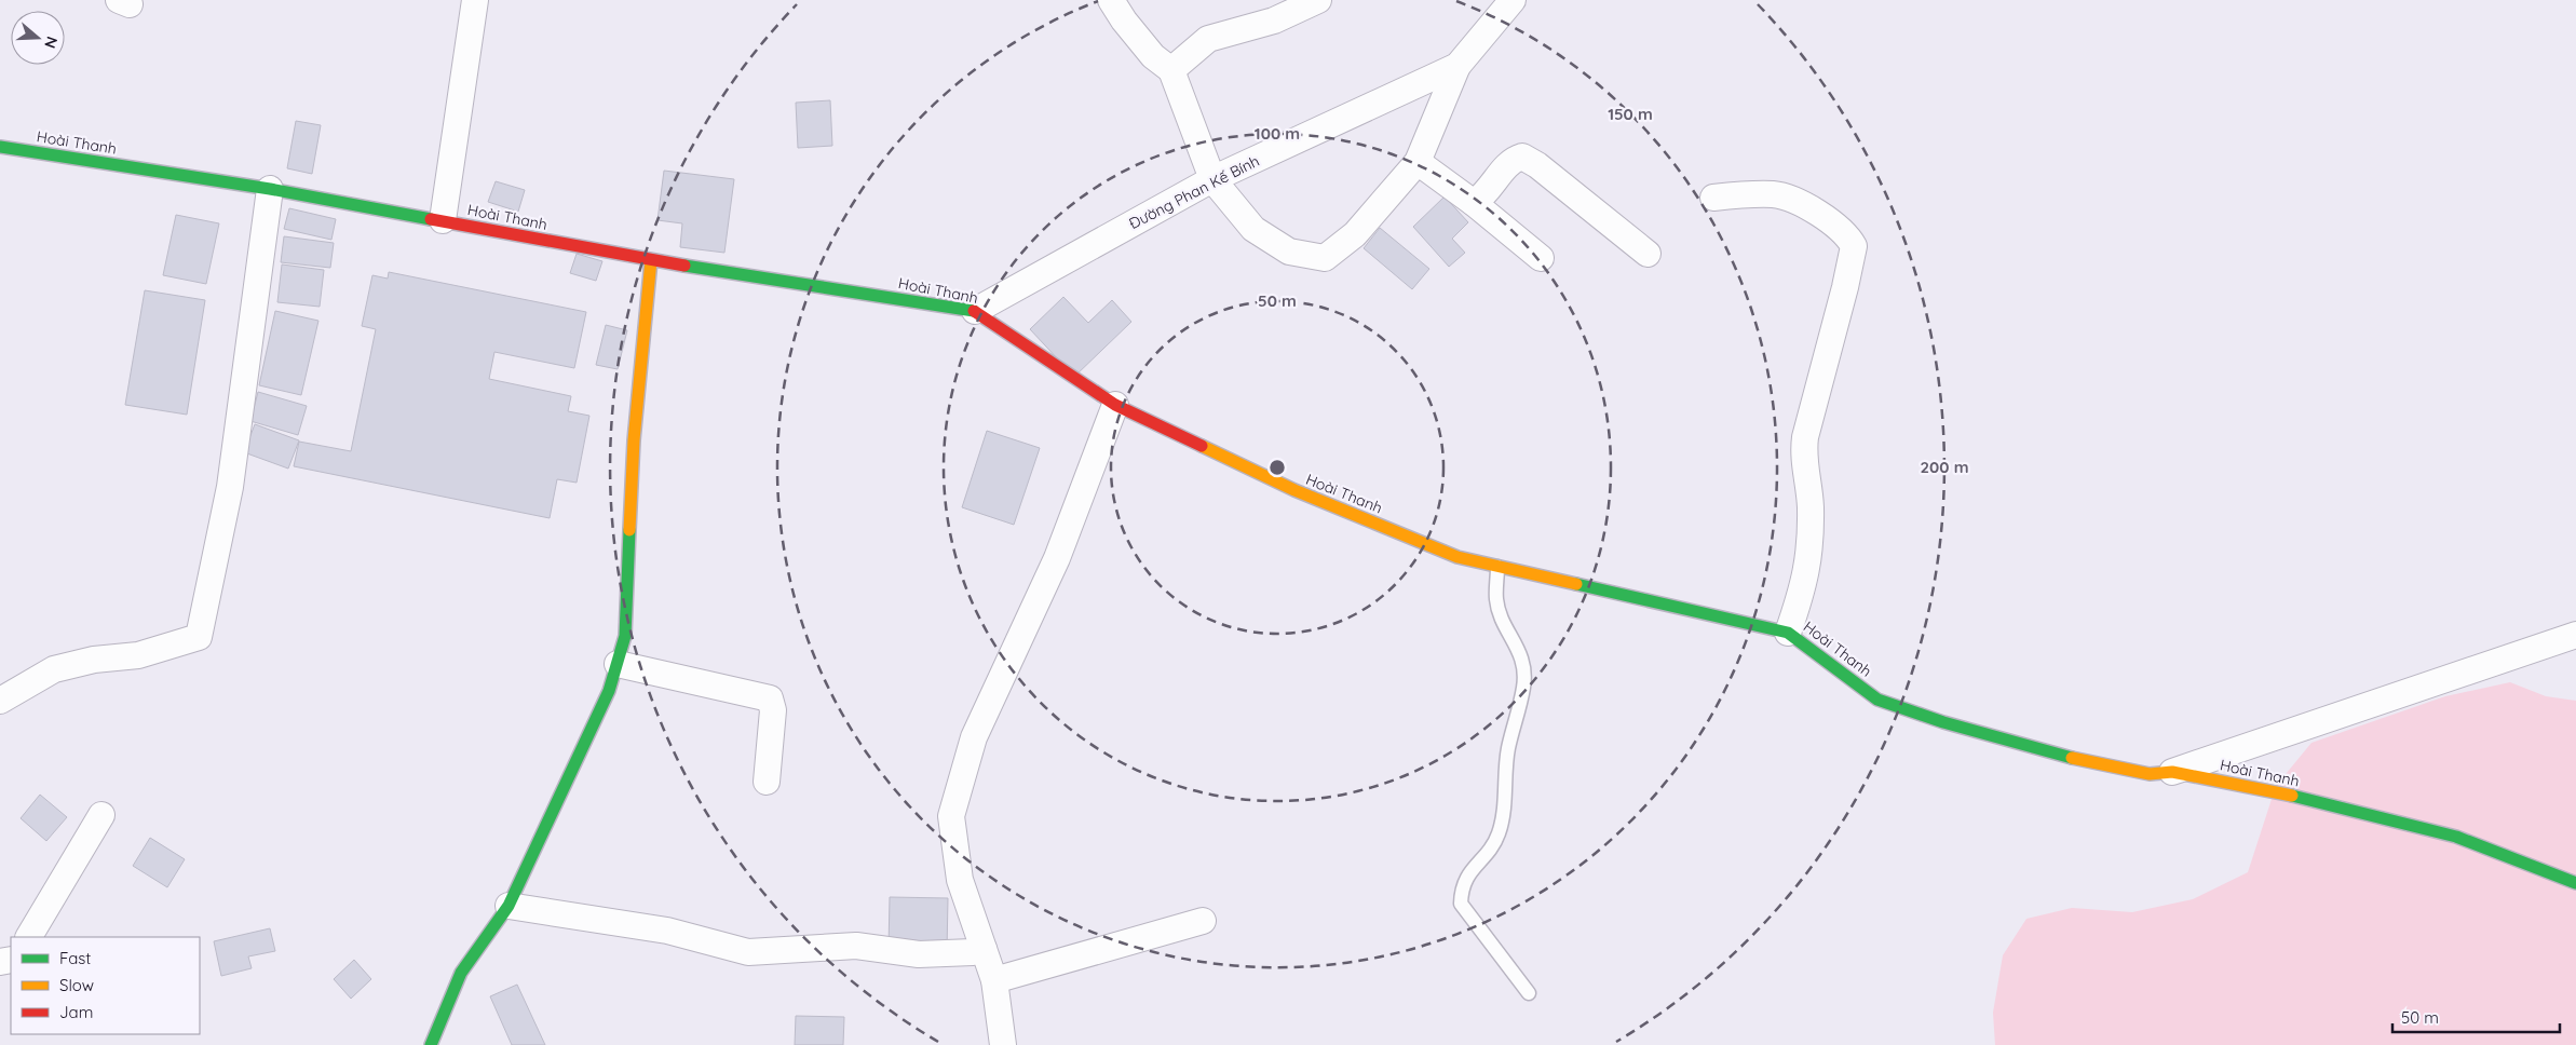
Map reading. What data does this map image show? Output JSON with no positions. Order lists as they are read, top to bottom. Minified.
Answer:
{"streets":{"street":["Hoài Thanh","Đường Phan Kế Bính"]},"crossings":[["Hoài Thanh","Đường Phan Kế Bính"]],"legend":["Fast","Slow","Jam"],"scale_bar":"50 m","north":"right","rings":["150 m","100 m","50 m","200 m"]}
